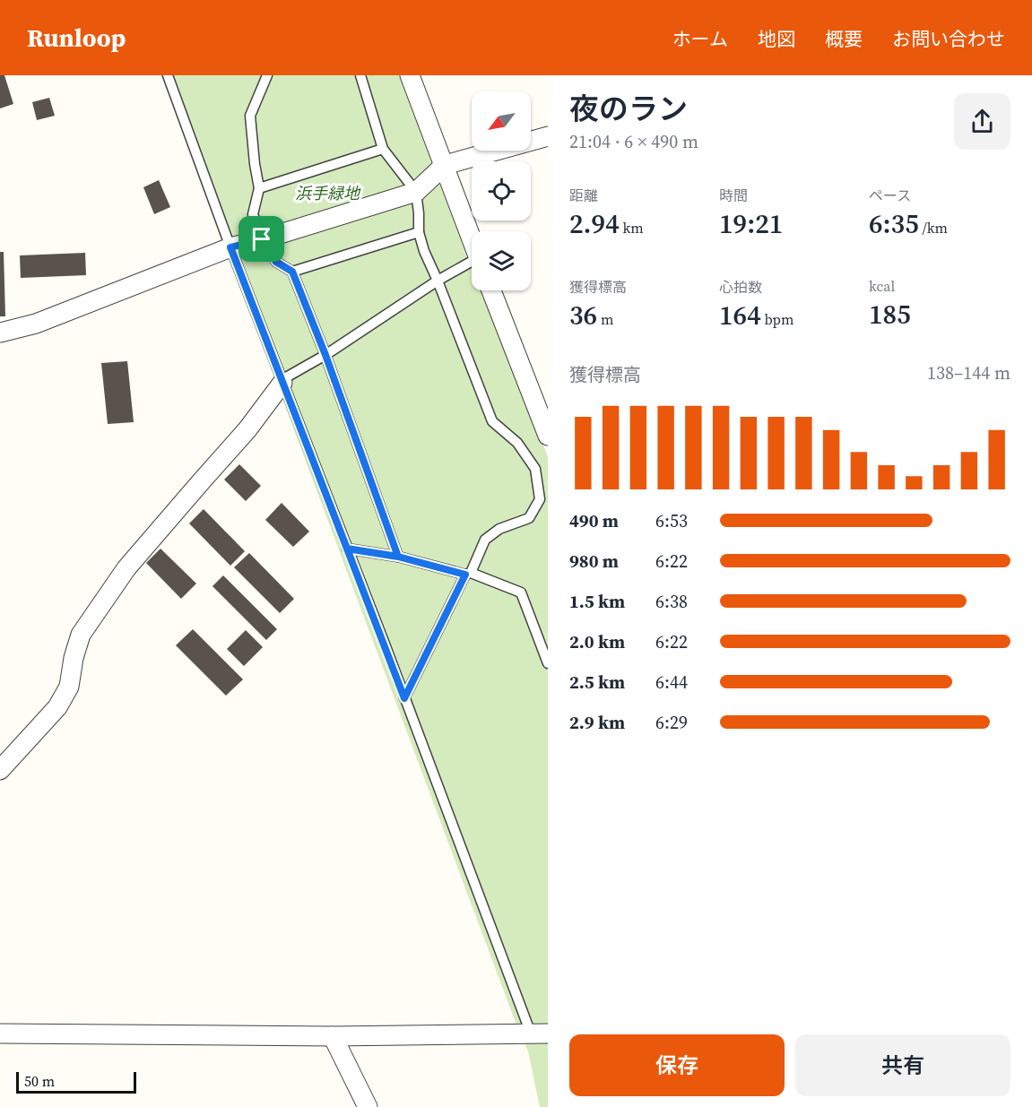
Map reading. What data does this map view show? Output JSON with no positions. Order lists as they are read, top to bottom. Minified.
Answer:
{"parks":["浜手緑地"],"scale_bar":"50 m","north":"bottom left","page":{"header":"Runloop","nav":["ホーム","地図","概要","お問い合わせ"],"heading":["夜のラン","21:04 · 6 × 490 m"],"stats":[["距離","2.94 km"],["時間","19:21"],["ペース","6:35 /km"],["獲得標高","36 m"],["心拍数","164 bpm"],["kcal","185"]],"chart":["獲得標高","138–144 m"],"list":[{"name":"490 m","note":"6:53"},{"name":"980 m","note":"6:22"},{"name":"1.5 km","note":"6:38"},{"name":"2.0 km","note":"6:22"},{"name":"2.5 km","note":"6:44"},{"name":"2.9 km","note":"6:29"}],"buttons":["保存","共有"],"scale":"50 m"}}
